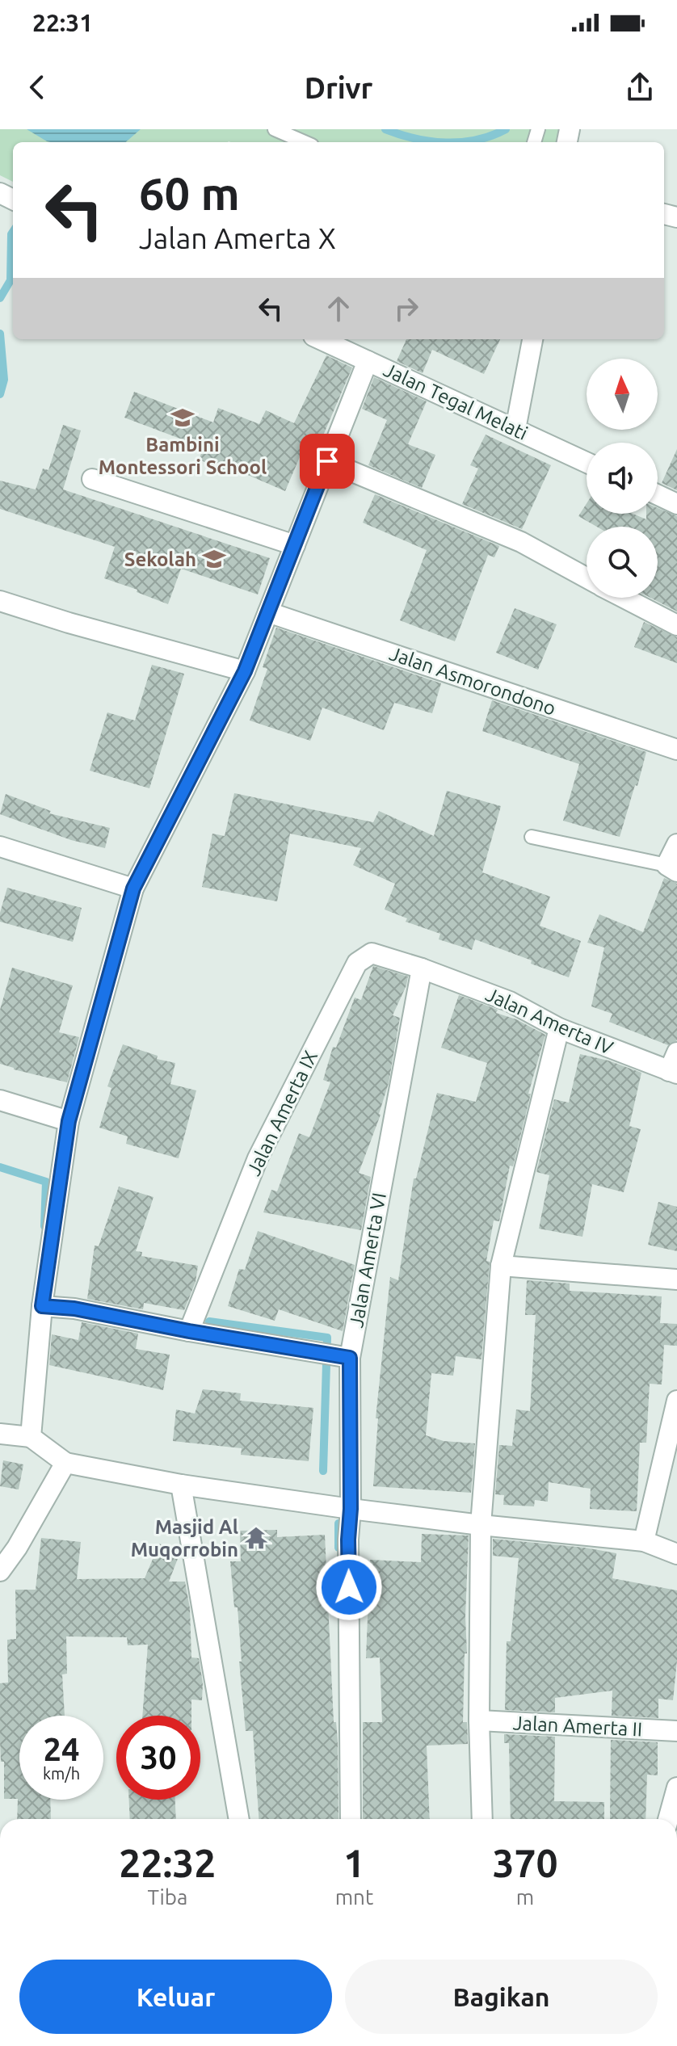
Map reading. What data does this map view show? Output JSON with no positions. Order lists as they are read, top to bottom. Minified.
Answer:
{"streets":{"street":["Jalan Tegal Melati","Jalan Asmorondono","Jalan Amerta IV","Jalan Amerta IX","Jalan Amerta VI","Jalan Amerta II"]},"crossings":[["Jalan Amerta IV","Jalan Amerta IX"],["Jalan Amerta IV","Jalan Amerta VI"],["Jalan Amerta IX","Jalan Amerta VI"]],"places":{"school or university":["Bambini Montessori School","Sekolah"],"temple":["Masjid Al Muqorrobin"]},"north":"top","page":{"status":"22:31","header":"Drivr","turn":["60 m","Jalan Amerta X"],"speed":"24 km/h","limit":"30","eta":["22:32","Tiba","1","mnt","370","m"],"buttons":["Keluar","Bagikan"]}}
